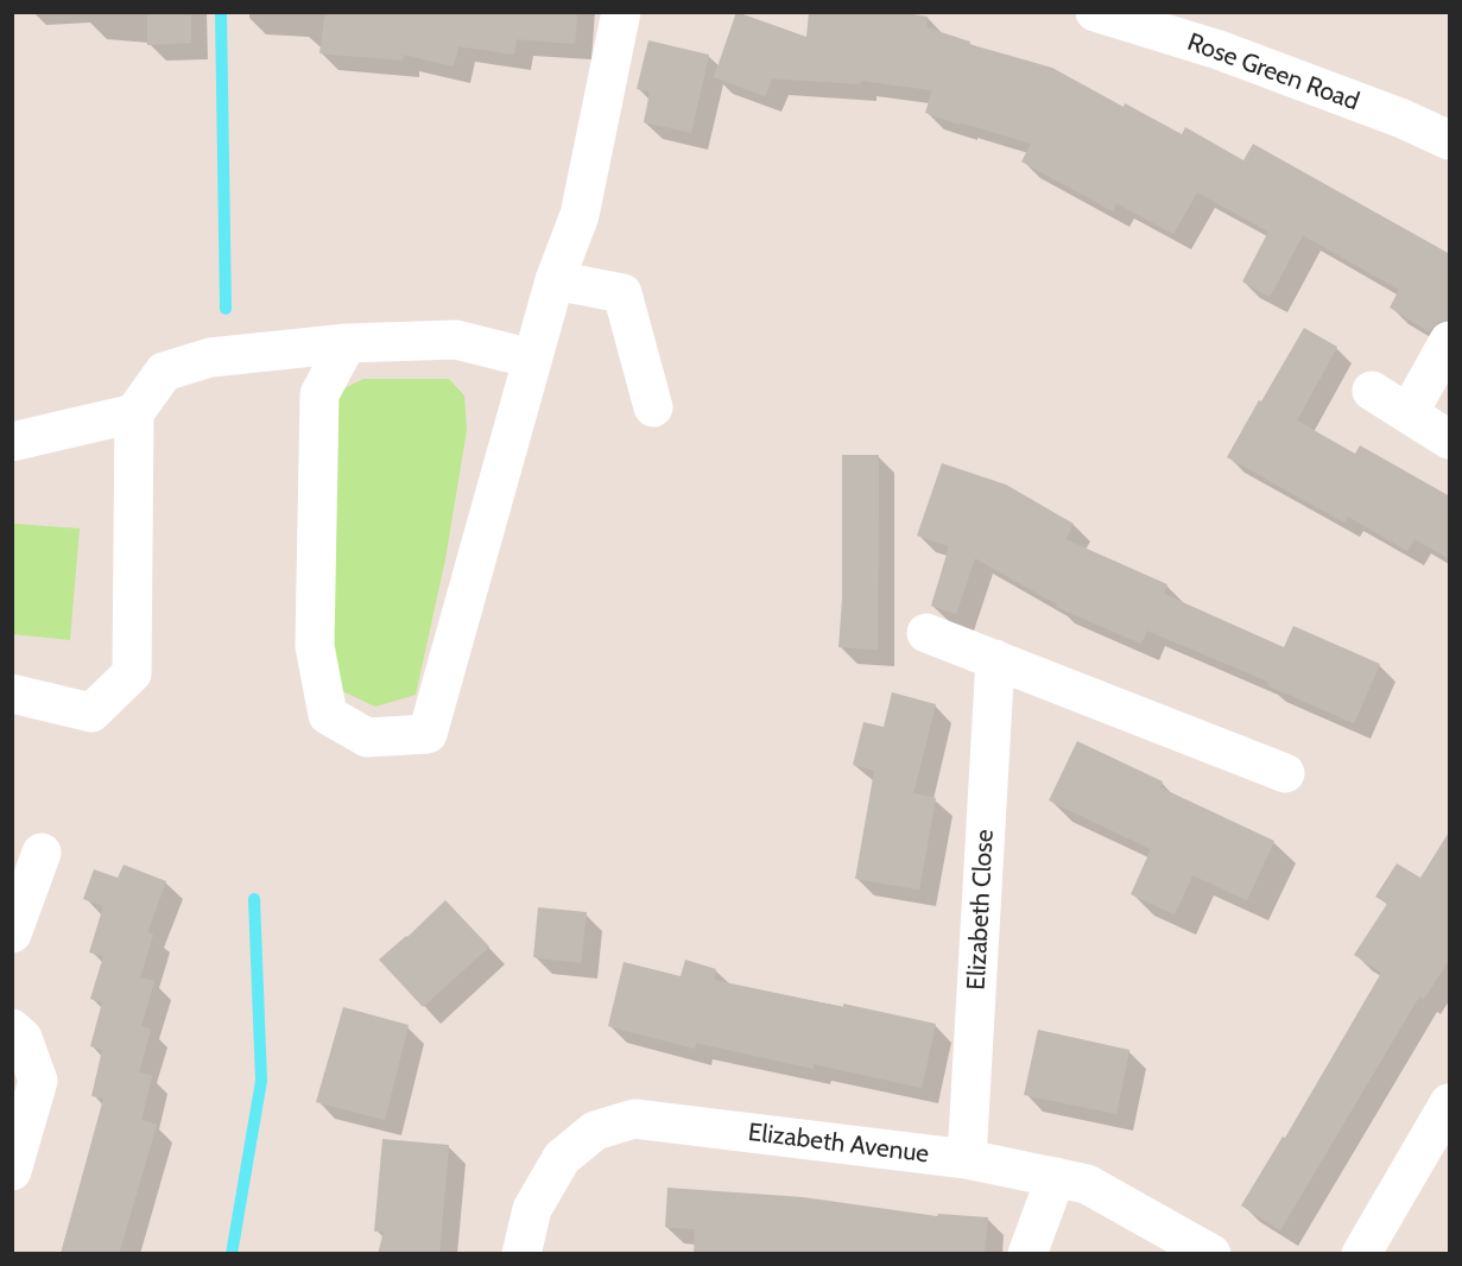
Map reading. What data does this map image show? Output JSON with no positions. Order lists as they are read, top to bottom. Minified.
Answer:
{"streets":{"street":["Rose Green Road","Elizabeth Close","Elizabeth Avenue"]},"crossings":[["Elizabeth Close","Elizabeth Avenue"]]}
